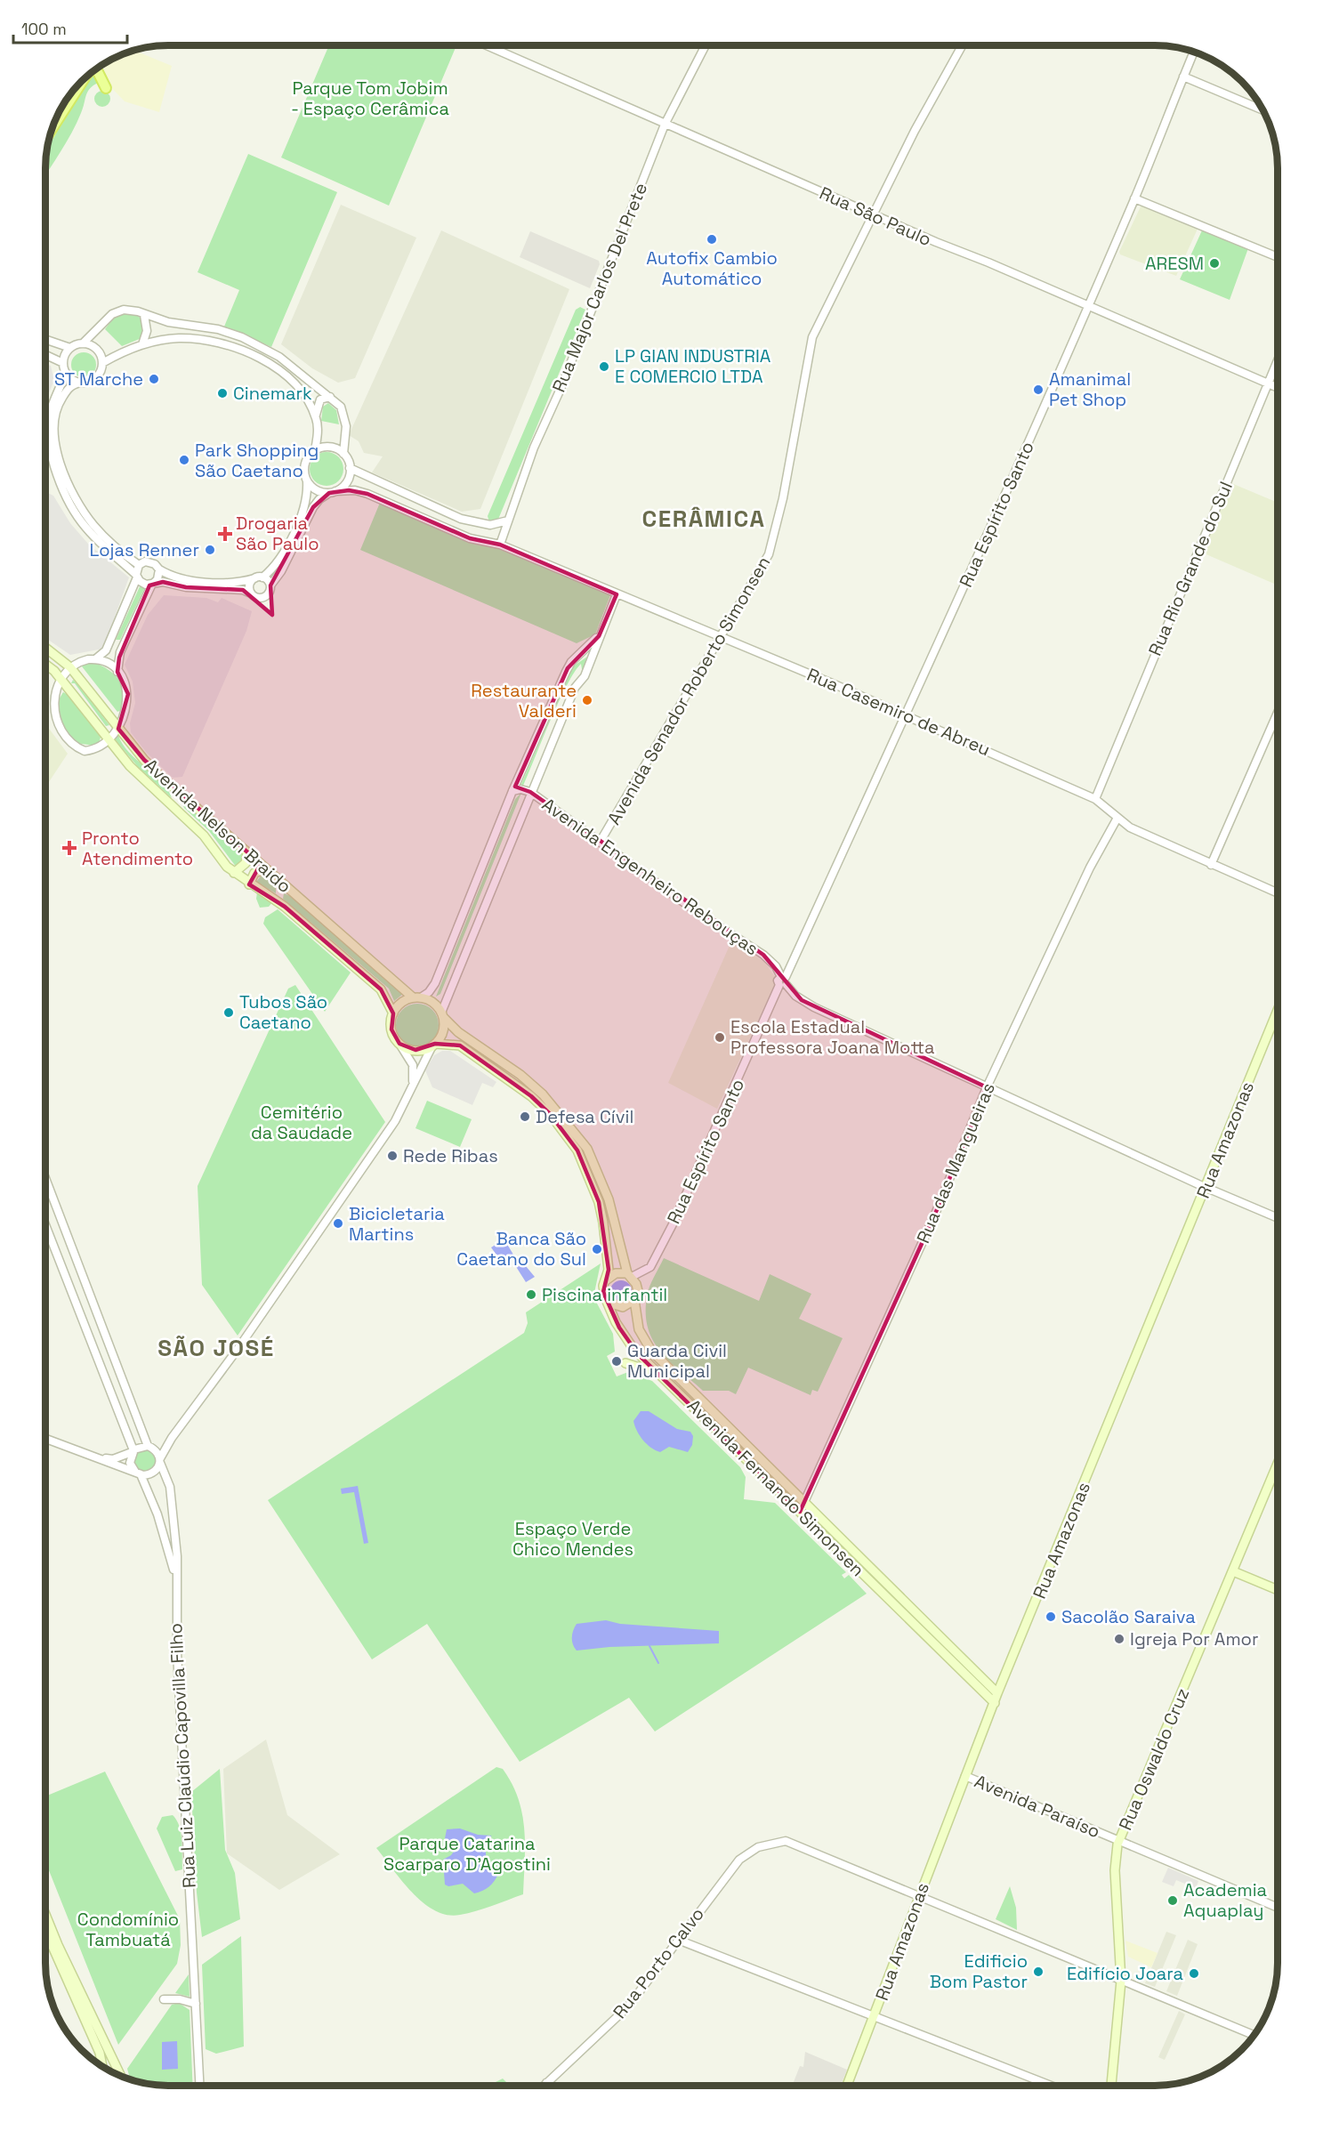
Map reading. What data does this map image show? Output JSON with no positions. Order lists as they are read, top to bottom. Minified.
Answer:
{"streets":{"main road":["Avenida Nelson Braido","Rua Amazonas","Avenida Fernando Simonsen","Rua Oswaldo Cruz"],"street":["Rua São Paulo","Rua Major Carlos Del Prete","Rua Espírito Santo","Rua Rio Grande do Sul","Avenida Senador Roberto Simonsen","Rua Casemiro de Abreu","Avenida Engenheiro Rebouças","Rua das Mangueiras","Rua Luiz Claúdio Capovilla Filho","Avenida Paraíso","Rua Porto Calvo"]},"crossings":[["Rua São Paulo","Rua Major Carlos Del Prete"],["Rua São Paulo","Rua Espírito Santo"],["Rua São Paulo","Rua Rio Grande do Sul"],["Rua São Paulo","Avenida Senador Roberto Simonsen"],["Rua Major Carlos Del Prete","Rua Casemiro de Abreu"],["Rua Espírito Santo","Rua Casemiro de Abreu"],["Rua Espírito Santo","Avenida Engenheiro Rebouças"],["Rua Espírito Santo","Avenida Fernando Simonsen"],["Rua Rio Grande do Sul","Rua Casemiro de Abreu"],["Avenida Senador Roberto Simonsen","Rua Casemiro de Abreu"],["Avenida Senador Roberto Simonsen","Avenida Engenheiro Rebouças"],["Rua Casemiro de Abreu","Rua das Mangueiras"],["Avenida Nelson Braido","Avenida Fernando Simonsen"],["Avenida Engenheiro Rebouças","Rua Amazonas"],["Avenida Engenheiro Rebouças","Rua das Mangueiras"],["Rua Amazonas","Avenida Fernando Simonsen"],["Rua Amazonas","Avenida Paraíso"],["Rua Amazonas","Rua Porto Calvo"],["Rua das Mangueiras","Avenida Fernando Simonsen"],["Rua Oswaldo Cruz","Avenida Paraíso"]],"districts":["CERÂMICA","SÃO JOSÉ"],"parks":["Parque Tom Jobim - Espaço Cerâmica","Cemitério da Saudade","Espaço Verde Chico Mendes","Parque Catarina Scarparo D'Agostini","Condomínio Tambuatá"],"places":{"other":["Autofix Cambio Automático","ARESM","LP GIAN INDUSTRIA E COMERCIO LTDA","ST Marche","Amanimal Pet Shop","Cinemark","Park Shopping São Caetano","Lojas Renner","Restaurante Valderi","Tubos São Caetano","Escola Estadual Professora Joana Motta","Defesa Cívil","Rede Ribas","Bicicletaria Martins","Banca São Caetano do Sul","Piscina infantil","Guarda Civil Municipal","Sacolão Saraiva","Igreja Por Amor","Academia Aquaplay","Edificio Bom Pastor","Edifício Joara"],"health":["Drogaria São Paulo","Pronto Atendimento"]},"scale_bar":"100 m"}
